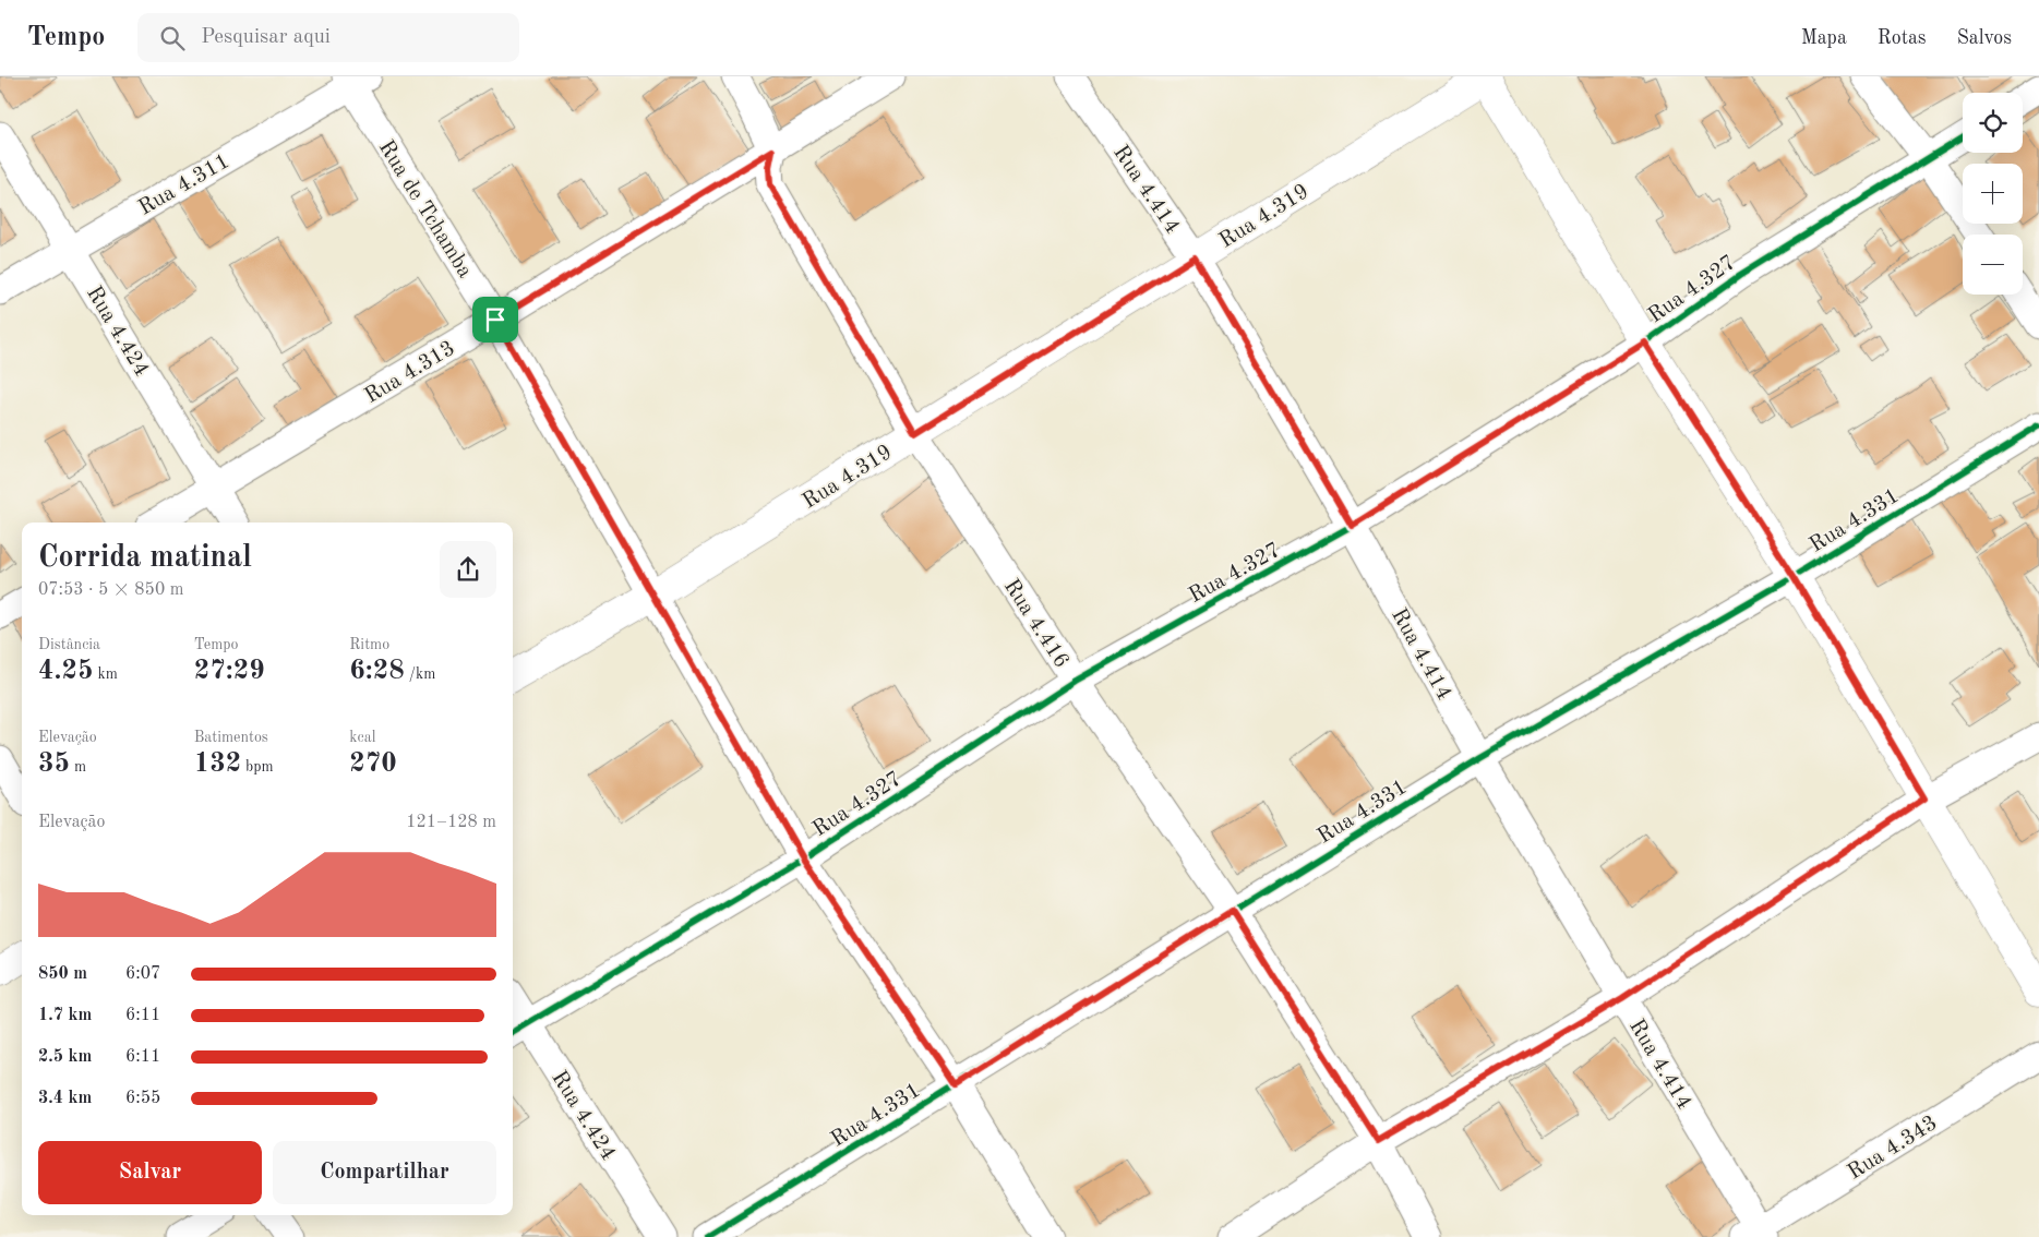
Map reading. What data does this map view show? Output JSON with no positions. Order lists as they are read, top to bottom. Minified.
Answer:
{"streets":{"street":["Rua 4.311","Rua 4.414","Rua de Tchamba","Rua 4.319","Rua 4.327","Rua 4.424","Rua 4.313","Rua 4.331","Rua 4.416","Rua 4.343"]},"crossings":[["Rua 4.311","Rua de Tchamba"],["Rua 4.311","Rua 4.424"],["Rua 4.414","Rua 4.319"],["Rua 4.414","Rua 4.327"],["Rua 4.414","Rua 4.331"],["Rua 4.414","Rua 4.343"],["Rua de Tchamba","Rua 4.319"],["Rua de Tchamba","Rua 4.327"],["Rua de Tchamba","Rua 4.313"],["Rua de Tchamba","Rua 4.331"],["Rua 4.319","Rua 4.416"],["Rua 4.327","Rua 4.424"],["Rua 4.327","Rua 4.416"],["Rua 4.424","Rua 4.313"],["Rua 4.313","Rua 4.416"],["Rua 4.331","Rua 4.416"]],"page":{"header":"Tempo","search":"Pesquisar aqui","nav":["Mapa","Rotas","Salvos"],"map_buttons":["+","−"],"heading":["Corrida matinal","07:53 · 5 × 850 m"],"stats":[["Distância","4.25 km"],["Tempo","27:29"],["Ritmo","6:28 /km"],["Elevação","35 m"],["Batimentos","132 bpm"],["kcal","270"]],"chart":["Elevação","121–128 m"],"list":[{"name":"850 m","note":"6:07"},{"name":"1.7 km","note":"6:11"},{"name":"2.5 km","note":"6:11"},{"name":"3.4 km","note":"6:55"}],"buttons":["Salvar","Compartilhar"]}}
